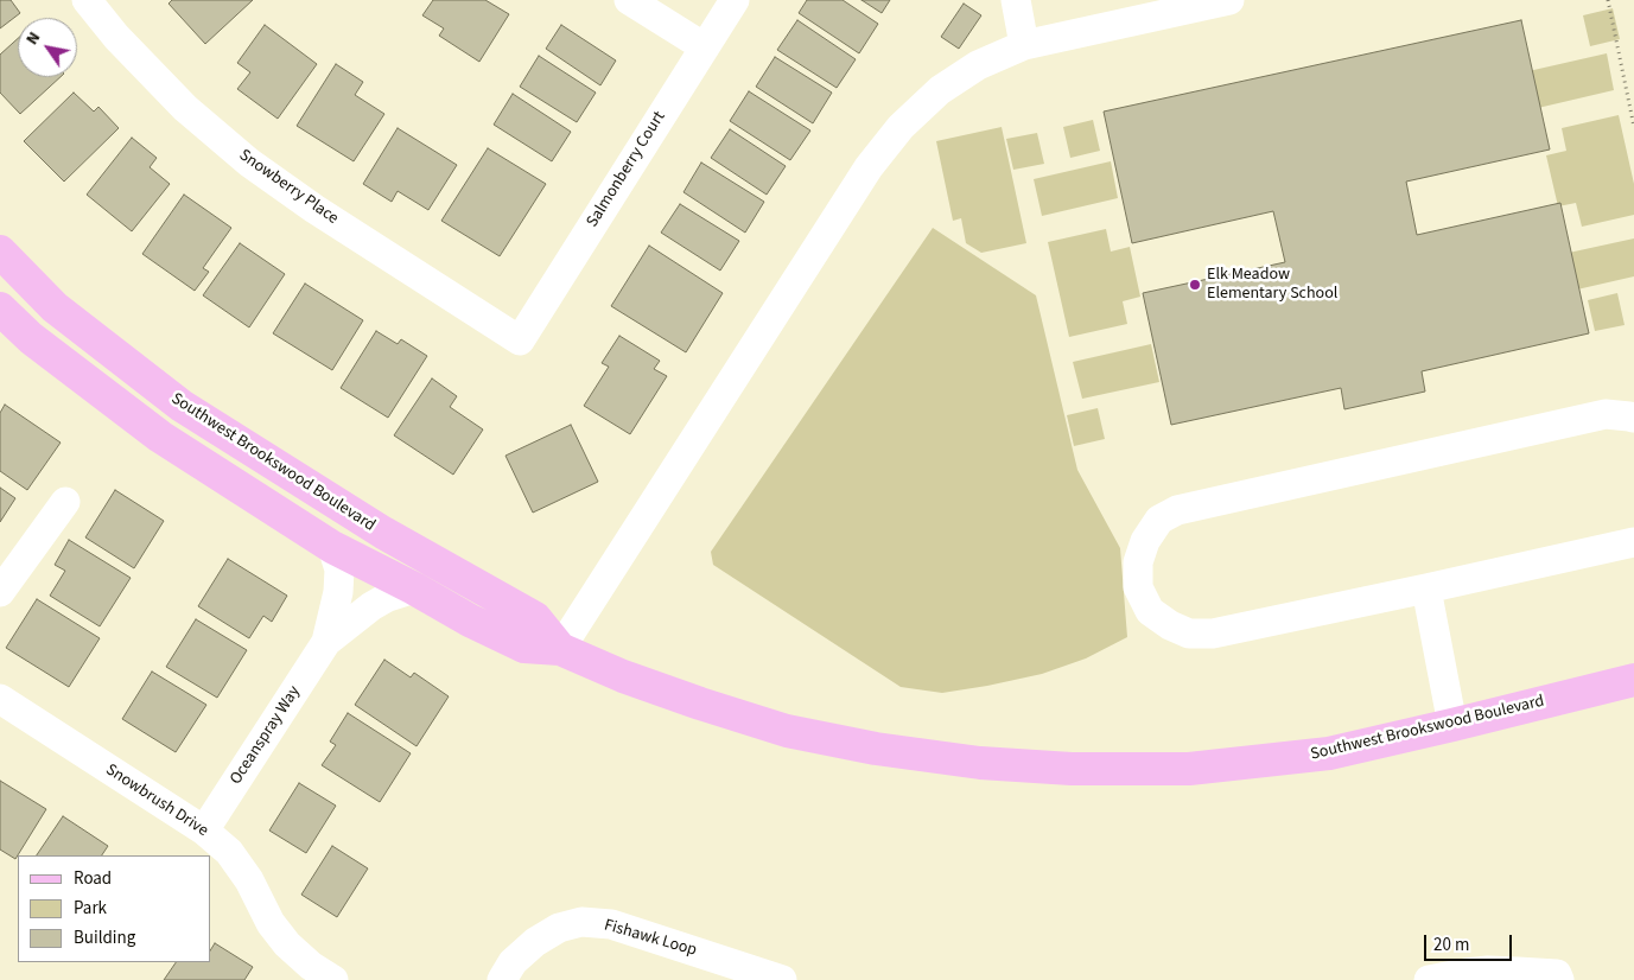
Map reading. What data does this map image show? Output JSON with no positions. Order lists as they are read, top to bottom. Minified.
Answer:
{"streets":{"main road":["Southwest Brookswood Boulevard"],"street":["Salmonberry Court","Snowberry Place","Oceanspray Way","Snowbrush Drive","Fishawk Loop"]},"crossings":[["Salmonberry Court","Snowberry Place"],["Southwest Brookswood Boulevard","Oceanspray Way"],["Oceanspray Way","Snowbrush Drive"]],"places":["Elk Meadow Elementary School"],"legend":["Road","Park","Building"],"scale_bar":"20 m","north":"top left"}
